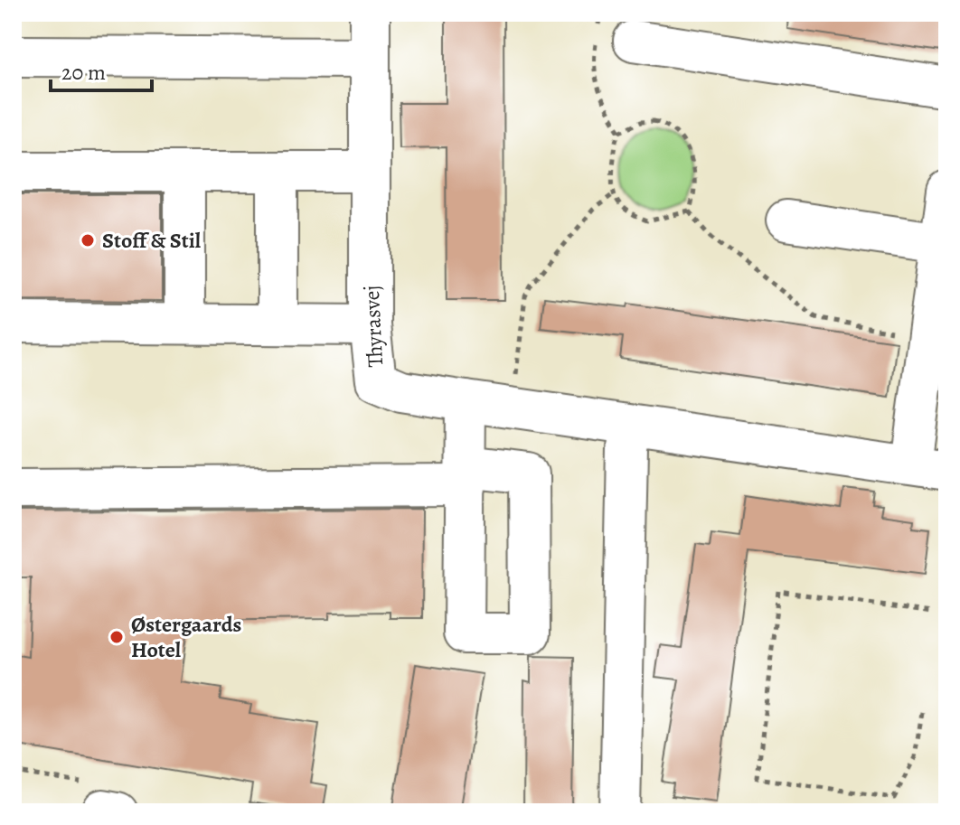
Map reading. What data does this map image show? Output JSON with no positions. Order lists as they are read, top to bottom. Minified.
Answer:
{"streets":{"street":["Thyrasvej"]},"places":["Stoff & Stil","Østergaards Hotel"],"scale_bar":"20 m"}
